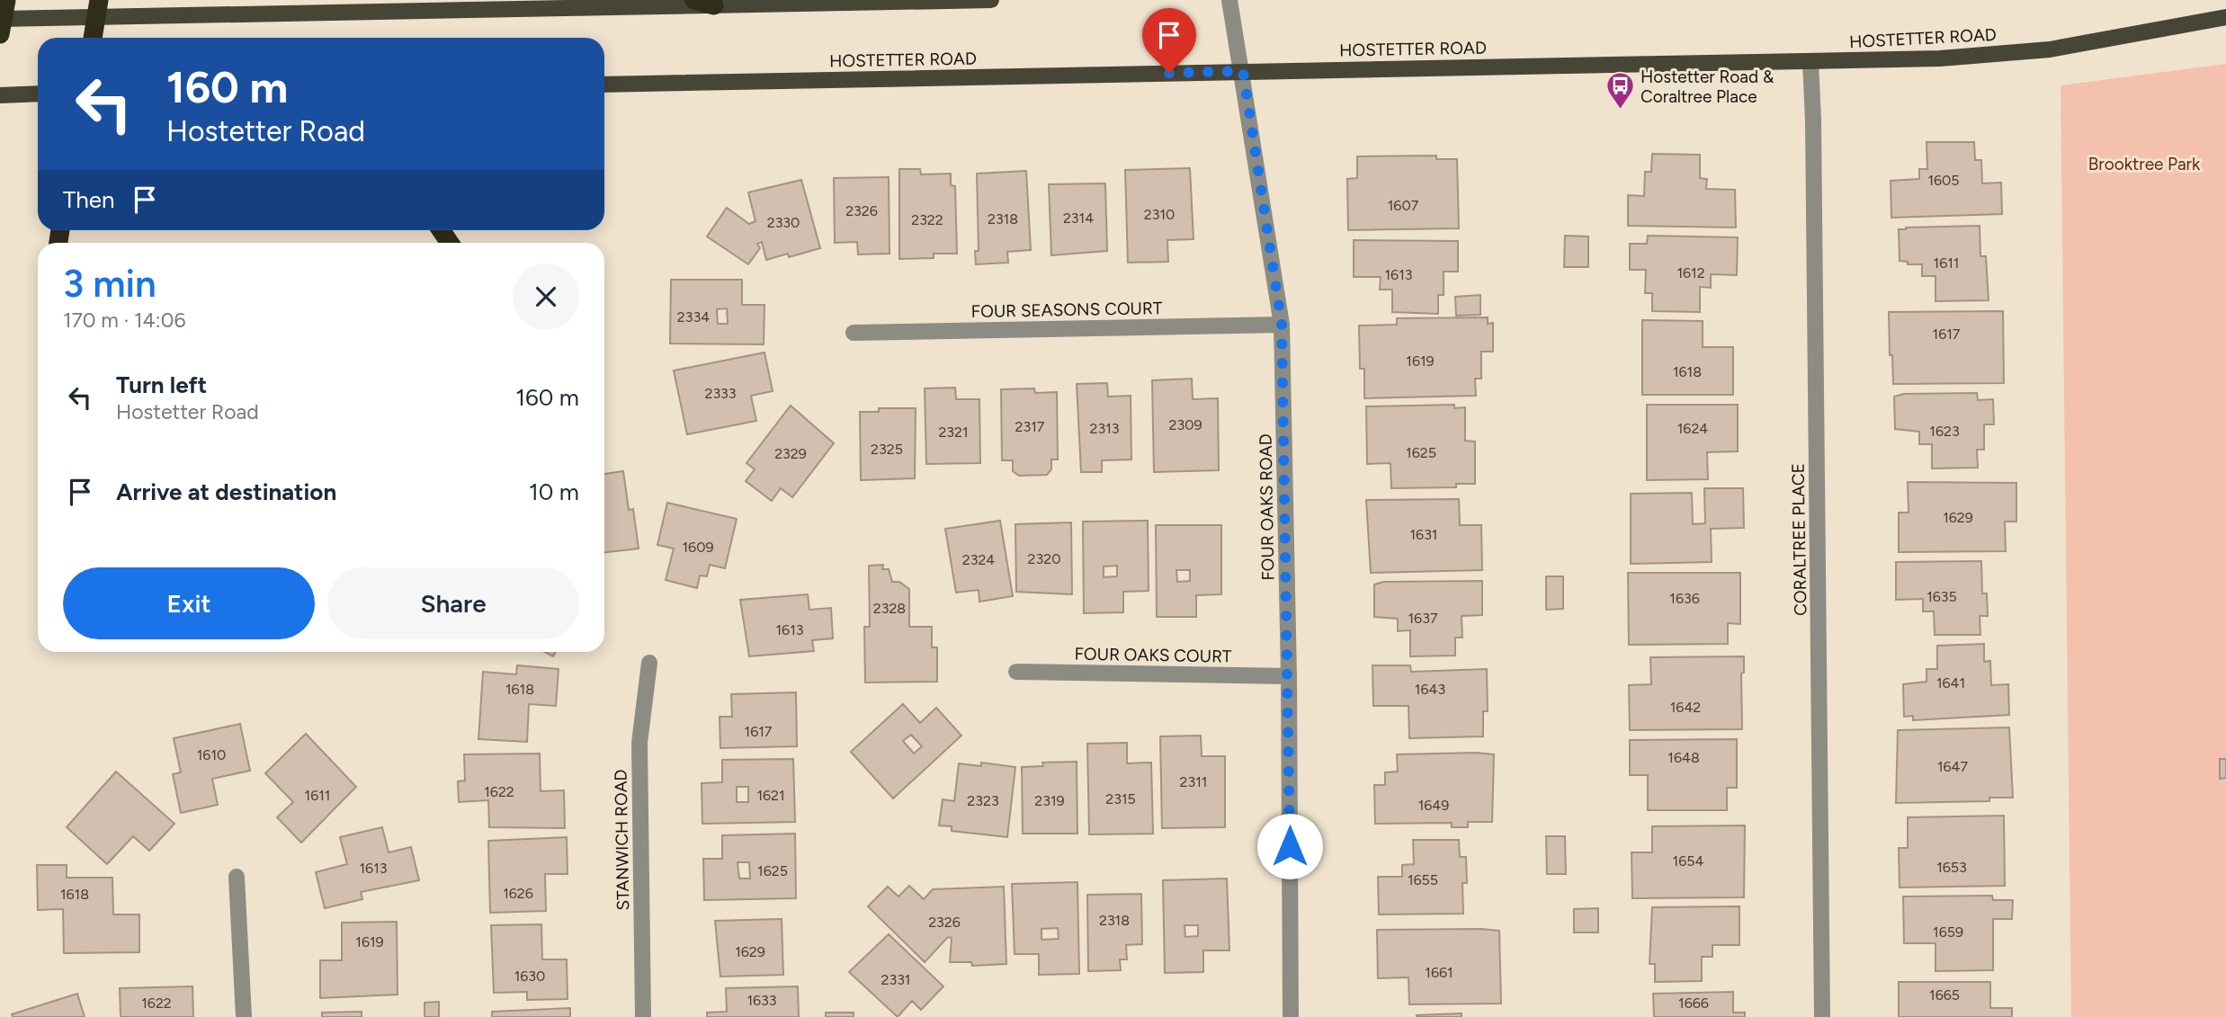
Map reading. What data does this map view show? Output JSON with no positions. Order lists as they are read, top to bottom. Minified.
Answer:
{"streets":{"main road":["HOSTETTER ROAD"],"street":["FOUR SEASONS COURT","FOUR OAKS ROAD","CORALTREE PLACE","FOUR OAKS COURT","STANWICH ROAD"]},"crossings":[["HOSTETTER ROAD","FOUR OAKS ROAD"],["HOSTETTER ROAD","CORALTREE PLACE"],["FOUR SEASONS COURT","FOUR OAKS ROAD"],["FOUR OAKS ROAD","FOUR OAKS COURT"]],"parks":["Brooktree Park"],"places":{"bus stop":["Hostetter Road & Coraltree Place"]},"house_numbers":["1605","1607","2326","2310","2314","2318","2322","2330","1611","1612","1613","2334","1617","1619","1618","2333","2309","2317","2313","1624","1623","2321","2325","1625","2329","1629","1631","1609","2320","2324","1635","1636","2328","1637","1613","1641","1618","1643","1642","1617","1610","1648","1647","2311","1622","1611","1621","2315","2323","2319","1649","1654","1653","1613","1625","1655","1626","1618","2318","2326","1659","1619","1629","1661","1630","2331","1665","1633","1622","1666"],"page":{"turn":["160 m","Hostetter Road"],"then":"Then","heading":["3 min","170 m · 14:06"],"list":[{"name":"Turn left","note":"Hostetter Road","value":"160 m"},{"name":"Arrive at destination","value":"10 m"}],"buttons":["Exit","Share"]}}
